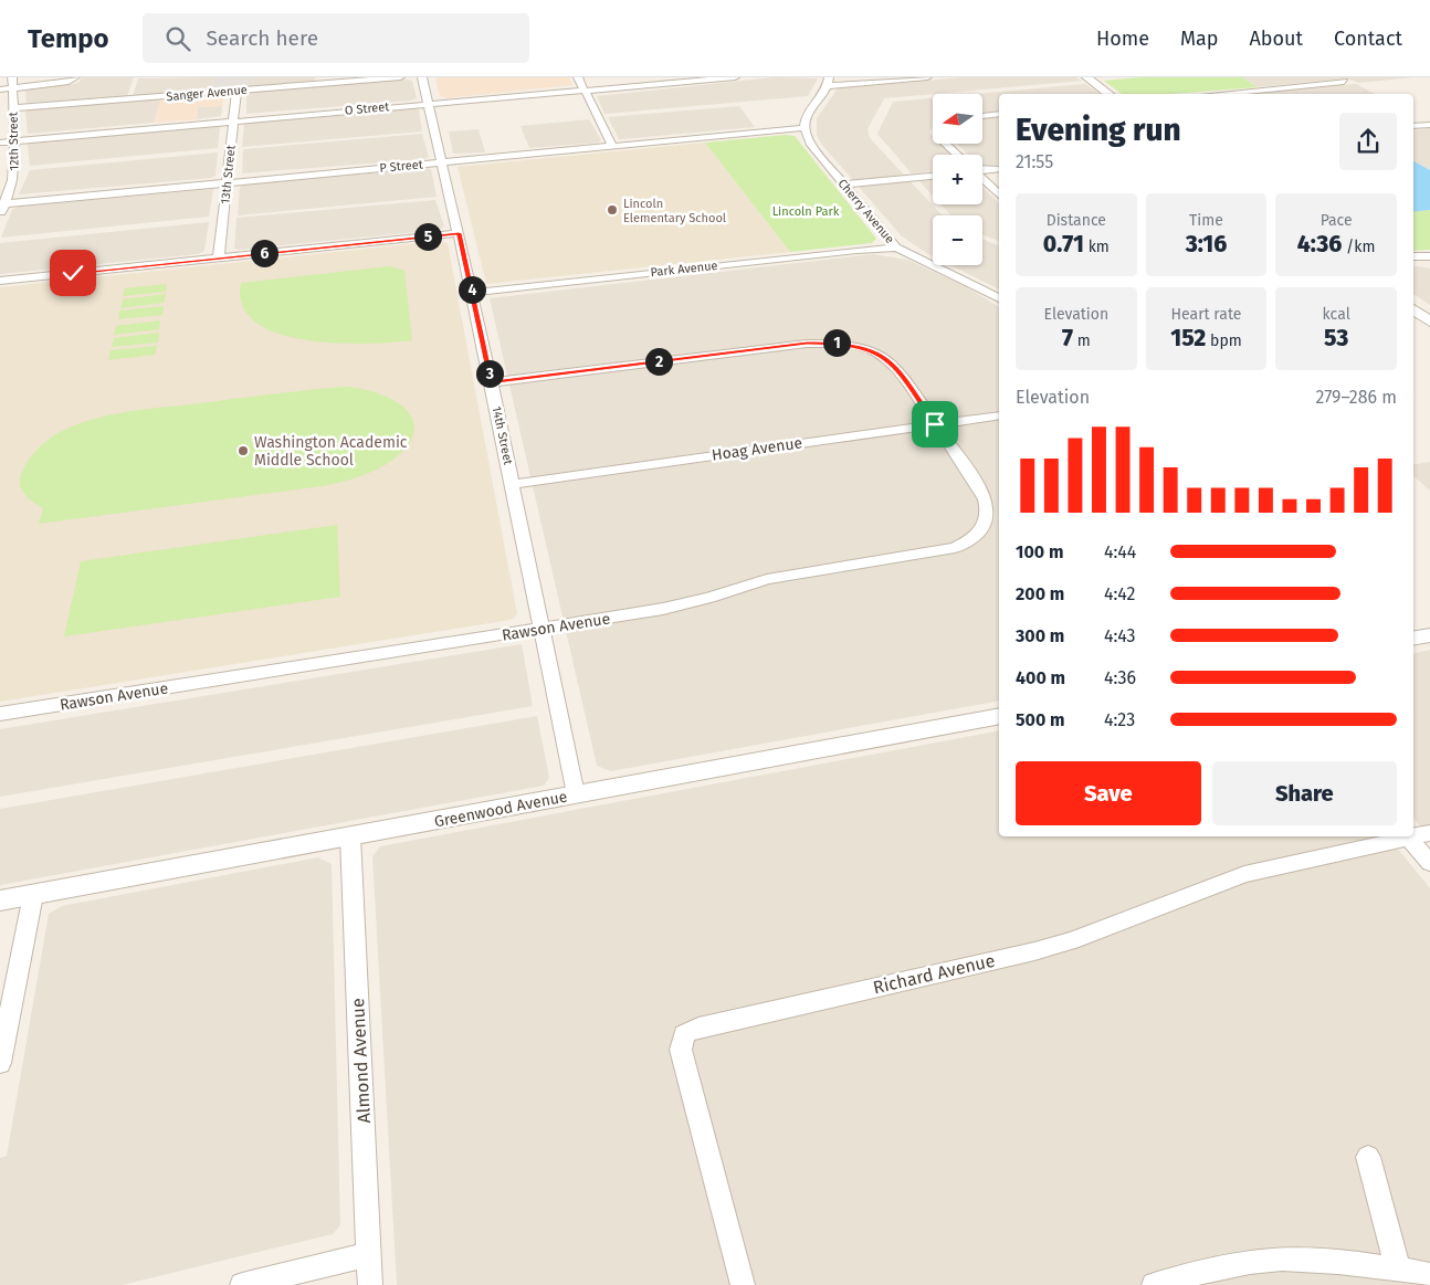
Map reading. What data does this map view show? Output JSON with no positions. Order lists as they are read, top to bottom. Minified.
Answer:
{"streets":{"street":["Sanger Avenue","O Street","12th Street","P Street","13th Street","Cherry Avenue","Park Avenue","14th Street","Hoag Avenue","Rawson Avenue","Greenwood Avenue","Richard Avenue","Almond Avenue"]},"crossings":[["Sanger Avenue","12th Street"],["Sanger Avenue","13th Street"],["O Street","12th Street"],["O Street","13th Street"],["O Street","14th Street"],["12th Street","P Street"],["P Street","13th Street"],["P Street","Cherry Avenue"],["P Street","14th Street"],["Cherry Avenue","Park Avenue"],["Park Avenue","14th Street"],["14th Street","Hoag Avenue"],["14th Street","Rawson Avenue"],["14th Street","Greenwood Avenue"],["Hoag Avenue","Rawson Avenue"],["Greenwood Avenue","Almond Avenue"]],"parks":["Lincoln Park"],"places":["Lincoln Elementary School","Washington Academic Middle School"],"north":"left","page":{"header":"Tempo","search":"Search here","nav":["Home","Map","About","Contact"],"map_buttons":["+","−"],"heading":["Evening run","21:55"],"stats":[["Distance","0.71 km"],["Time","3:16"],["Pace","4:36 /km"],["Elevation","7 m"],["Heart rate","152 bpm"],["kcal","53"]],"pins":["5","6","4","1","2","3"],"chart":["Elevation","279–286 m"],"list":[{"name":"100 m","note":"4:44"},{"name":"200 m","note":"4:42"},{"name":"300 m","note":"4:43"},{"name":"400 m","note":"4:36"},{"name":"500 m","note":"4:23"}],"buttons":["Save","Share"]}}
